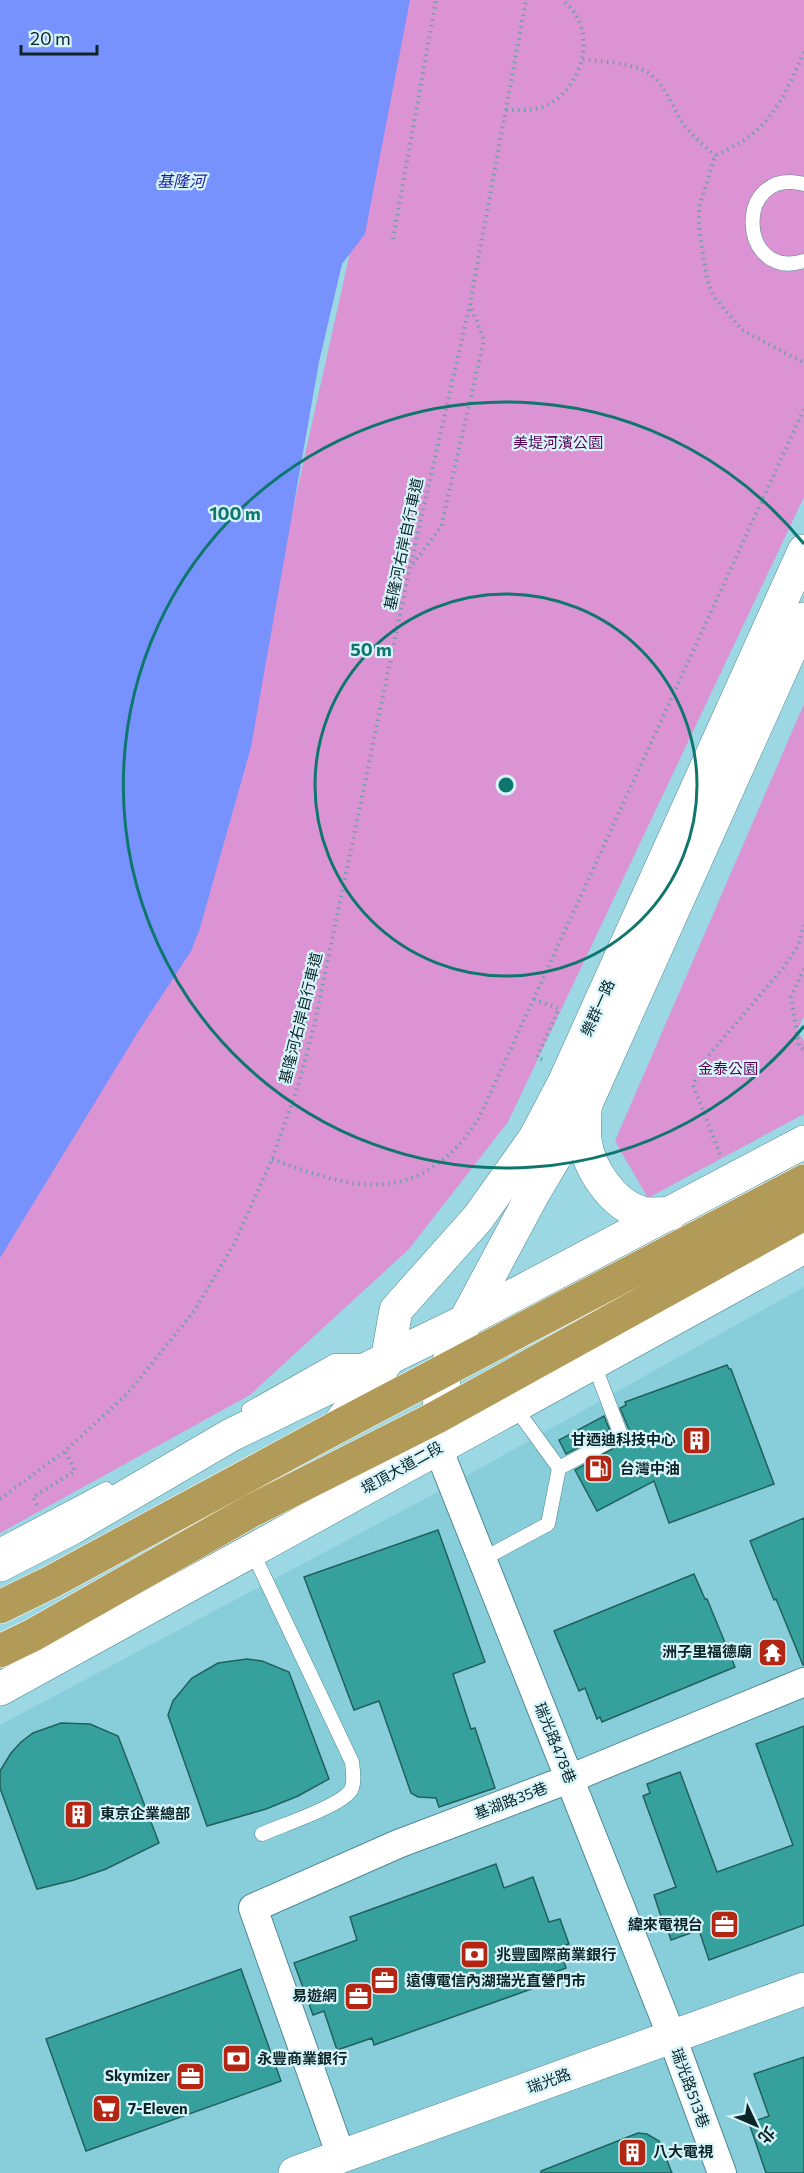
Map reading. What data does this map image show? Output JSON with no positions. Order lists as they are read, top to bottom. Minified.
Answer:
{"streets":{"highway":["堤頂大道二段"],"street":["樂群一路","瑞光路478巷","基湖路35巷","瑞光路","瑞光路513巷"],"path":["基隆河右岸自行車道"]},"crossings":[["樂群一路","堤頂大道二段"],["樂群一路","瑞光路478巷"],["堤頂大道二段","瑞光路478巷"],["瑞光路478巷","基湖路35巷"],["瑞光路478巷","瑞光路"],["瑞光路478巷","瑞光路513巷"],["基湖路35巷","瑞光路"],["瑞光路","瑞光路513巷"]],"water":["基隆河"],"parks":["美堤河濱公園","金泰公園"],"places":{"building":["甘迺迪科技中心","東京企業總部","八大電視"],"fuel station":["台灣中油"],"temple":["洲子里福德廟"],"office":["緯來電視台","遠傳電信內湖瑞光直營門市","易遊網","Skymizer"],"bank":["兆豐國際商業銀行","永豐商業銀行"],"supermarket":["7-Eleven"]},"scale_bar":"20 m","north":"bottom right","rings":["100 m","50 m"]}
